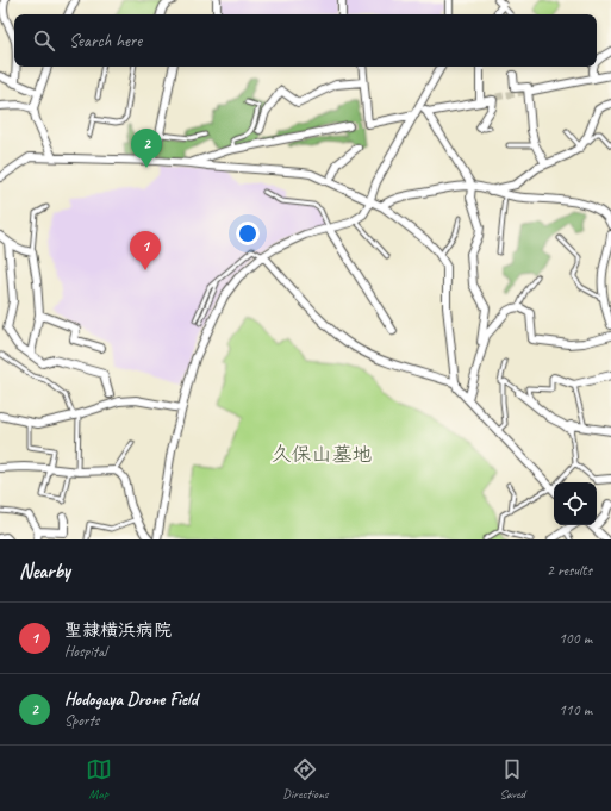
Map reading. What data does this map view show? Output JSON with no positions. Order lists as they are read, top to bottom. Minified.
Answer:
{"parks":["久保山墓地"],"page":{"search":"Search here","pins":["2","1"],"heading":["Nearby","2 results"],"list":[{"mark":"1","name":"聖隷横浜病院","note":"Hospital","value":"100 m"},{"mark":"2","name":"Hodogaya Drone Field","note":"Sports","value":"110 m"}],"nav":["Map","Directions","Saved"]}}
